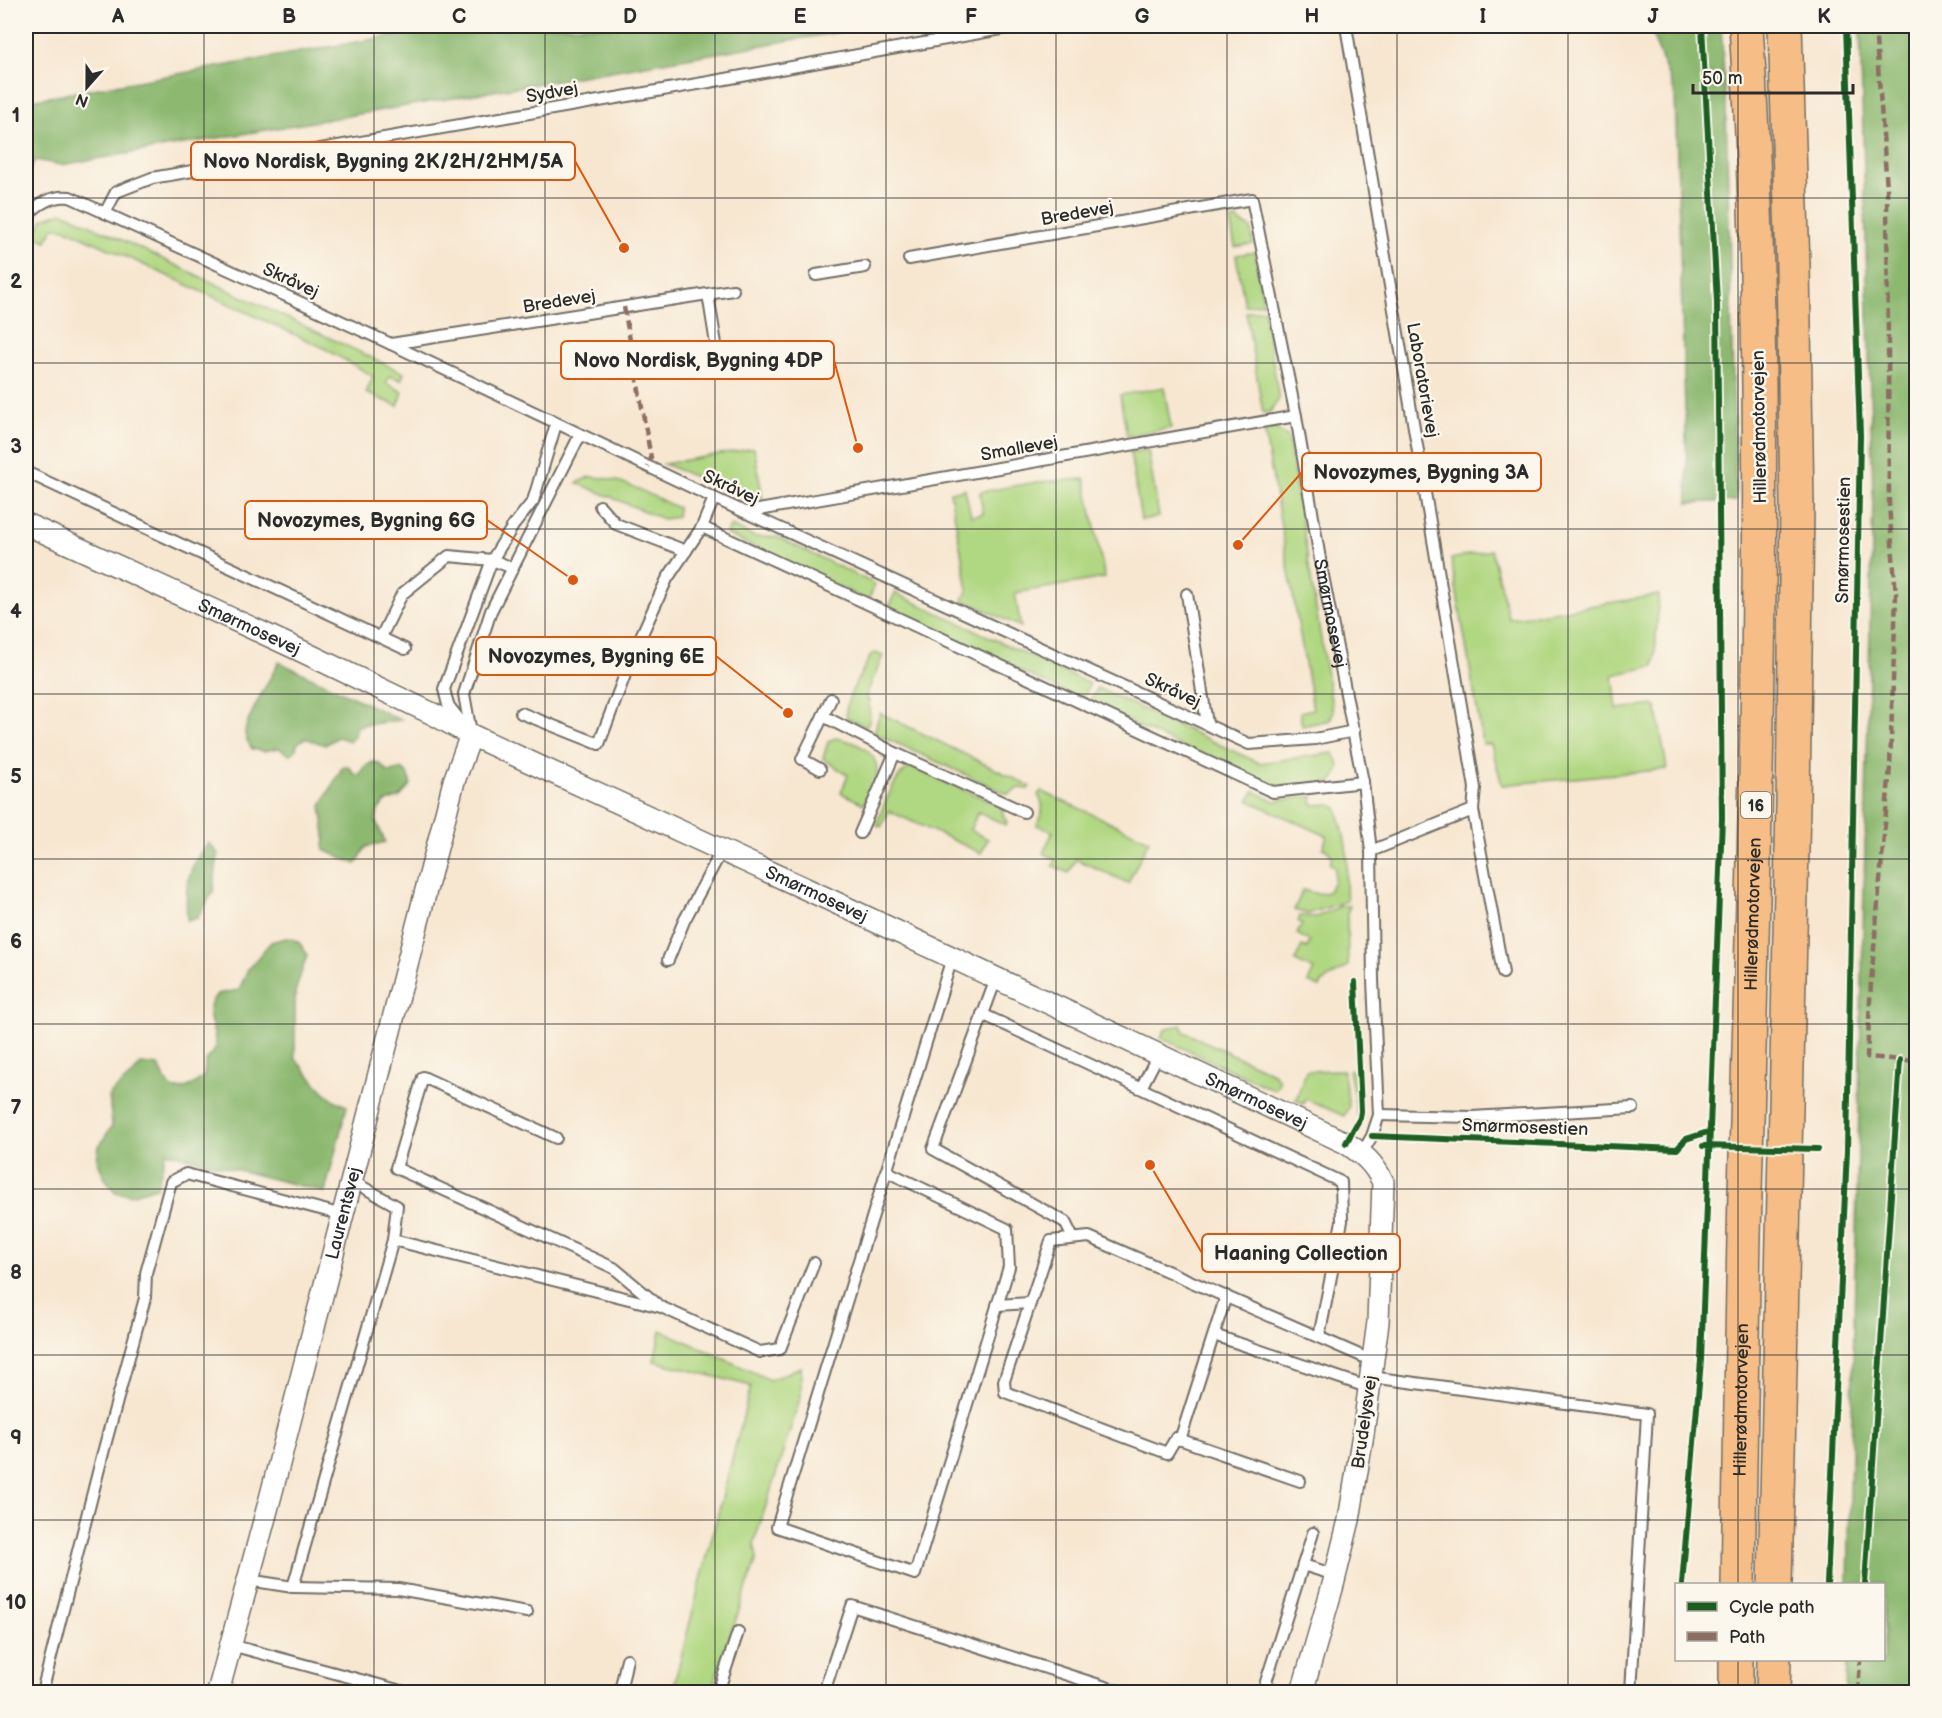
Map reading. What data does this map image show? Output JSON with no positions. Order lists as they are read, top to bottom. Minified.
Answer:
{"streets":{"highway":["Hillerødmotorvejen","16"],"street":["Smørmosevej","Laurentsvej","Brudelysvej"],"lane":["Sydvej","Bredevej","Skråvej","Laboratorievej","Smallevej"],"cycle path":["Smørmosestien"]},"crossings":[["Sydvej","Skråvej"],["Bredevej","Skråvej"],["Bredevej","Smørmosevej"],["Skråvej","Smallevej"],["Skråvej","Smørmosevej"],["Smallevej","Smørmosevej"],["Smørmosevej","Laurentsvej"],["Smørmosevej","Brudelysvej"]],"places":["Novo Nordisk, Bygning 2K/2H/2HM/5A","Novo Nordisk, Bygning 4DP","Novozymes, Bygning 3A","Novozymes, Bygning 6G","Novozymes, Bygning 6E","Haaning Collection"],"legend":["Cycle path","Path"],"scale_bar":"50 m","north":"bottom","grid":{"columns":["A","B","C","D","E","F","G","H","I","J","K"],"rows":["1","2","3","4","5","6","7","8","9","10"]}}
